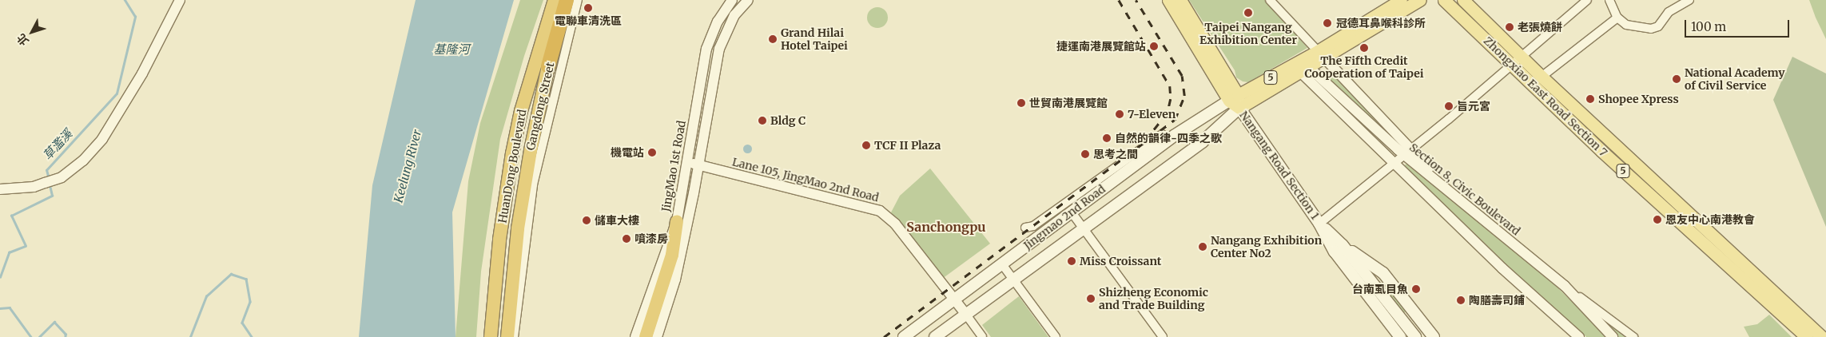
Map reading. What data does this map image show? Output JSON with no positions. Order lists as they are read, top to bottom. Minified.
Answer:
{"streets":{"highway":["HuanDong Boulevard"],"main road":["5","Zhongxiao East Road Section 7","Nangang Road Section 1","Jingmao 2nd Road"],"street":["Gangdong Street","JingMao 1st Road","Lane 105, JingMao 2nd Road","Section 8, Civic Boulevard"]},"crossings":[["5","Nangang Road Section 1"],["5","Section 8, Civic Boulevard"],["5","Jingmao 2nd Road"],["Nangang Road Section 1","Jingmao 2nd Road"],["JingMao 1st Road","Lane 105, JingMao 2nd Road"],["Lane 105, JingMao 2nd Road","Jingmao 2nd Road"]],"districts":["Sanchongpu"],"water":["基隆河","草濫溪","Keelung River"],"places":["電聯車清洗區","Taipei Nangang Exhibition Center","冠德耳鼻喉科診所","老張燒餅","Grand Hilai Hotel Taipei","捷運南港展覽館站","The Fifth Credit Cooperation of Taipei","National Academy of Civil Service","Shopee Xpress","世貿南港展覽館","旨元宮","7-Eleven","Bldg C","自然的韻律-四季之歌","TCF II Plaza","機電站","思考之間","恩友中心南港教會","儲車大樓","噴漆房","Nangang Exhibition Center No2","Miss Croissant","台南虱目魚","Shizheng Economic and Trade Building","陶膳壽司鋪"],"scale_bar":"100 m","north":"bottom left"}
